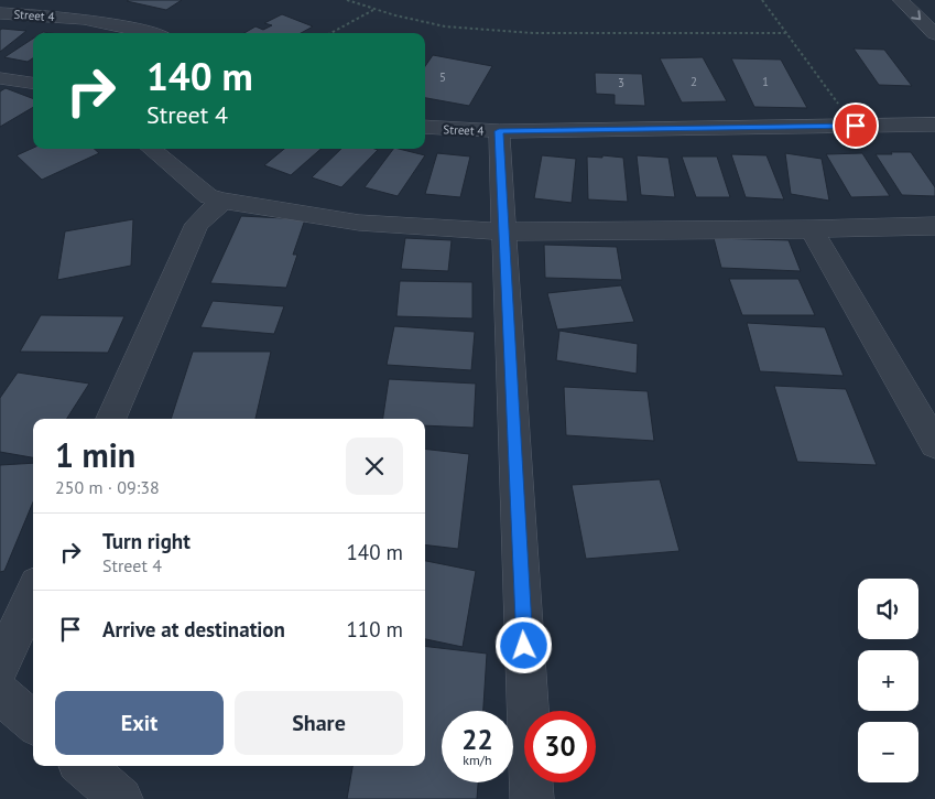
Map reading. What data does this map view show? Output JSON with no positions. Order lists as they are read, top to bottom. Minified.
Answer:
{"streets":{"street":["Street 4"]},"house_numbers":["5","2","1","3"],"page":{"turn":["140 m","Street 4"],"heading":["1 min","250 m · 09:38"],"list":[{"name":"Turn right","note":"Street 4","value":"140 m"},{"name":"Arrive at destination","value":"110 m"}],"map_buttons":["+","−"],"buttons":["Exit","Share"],"speed":"22 km/h","limit":"30"}}
